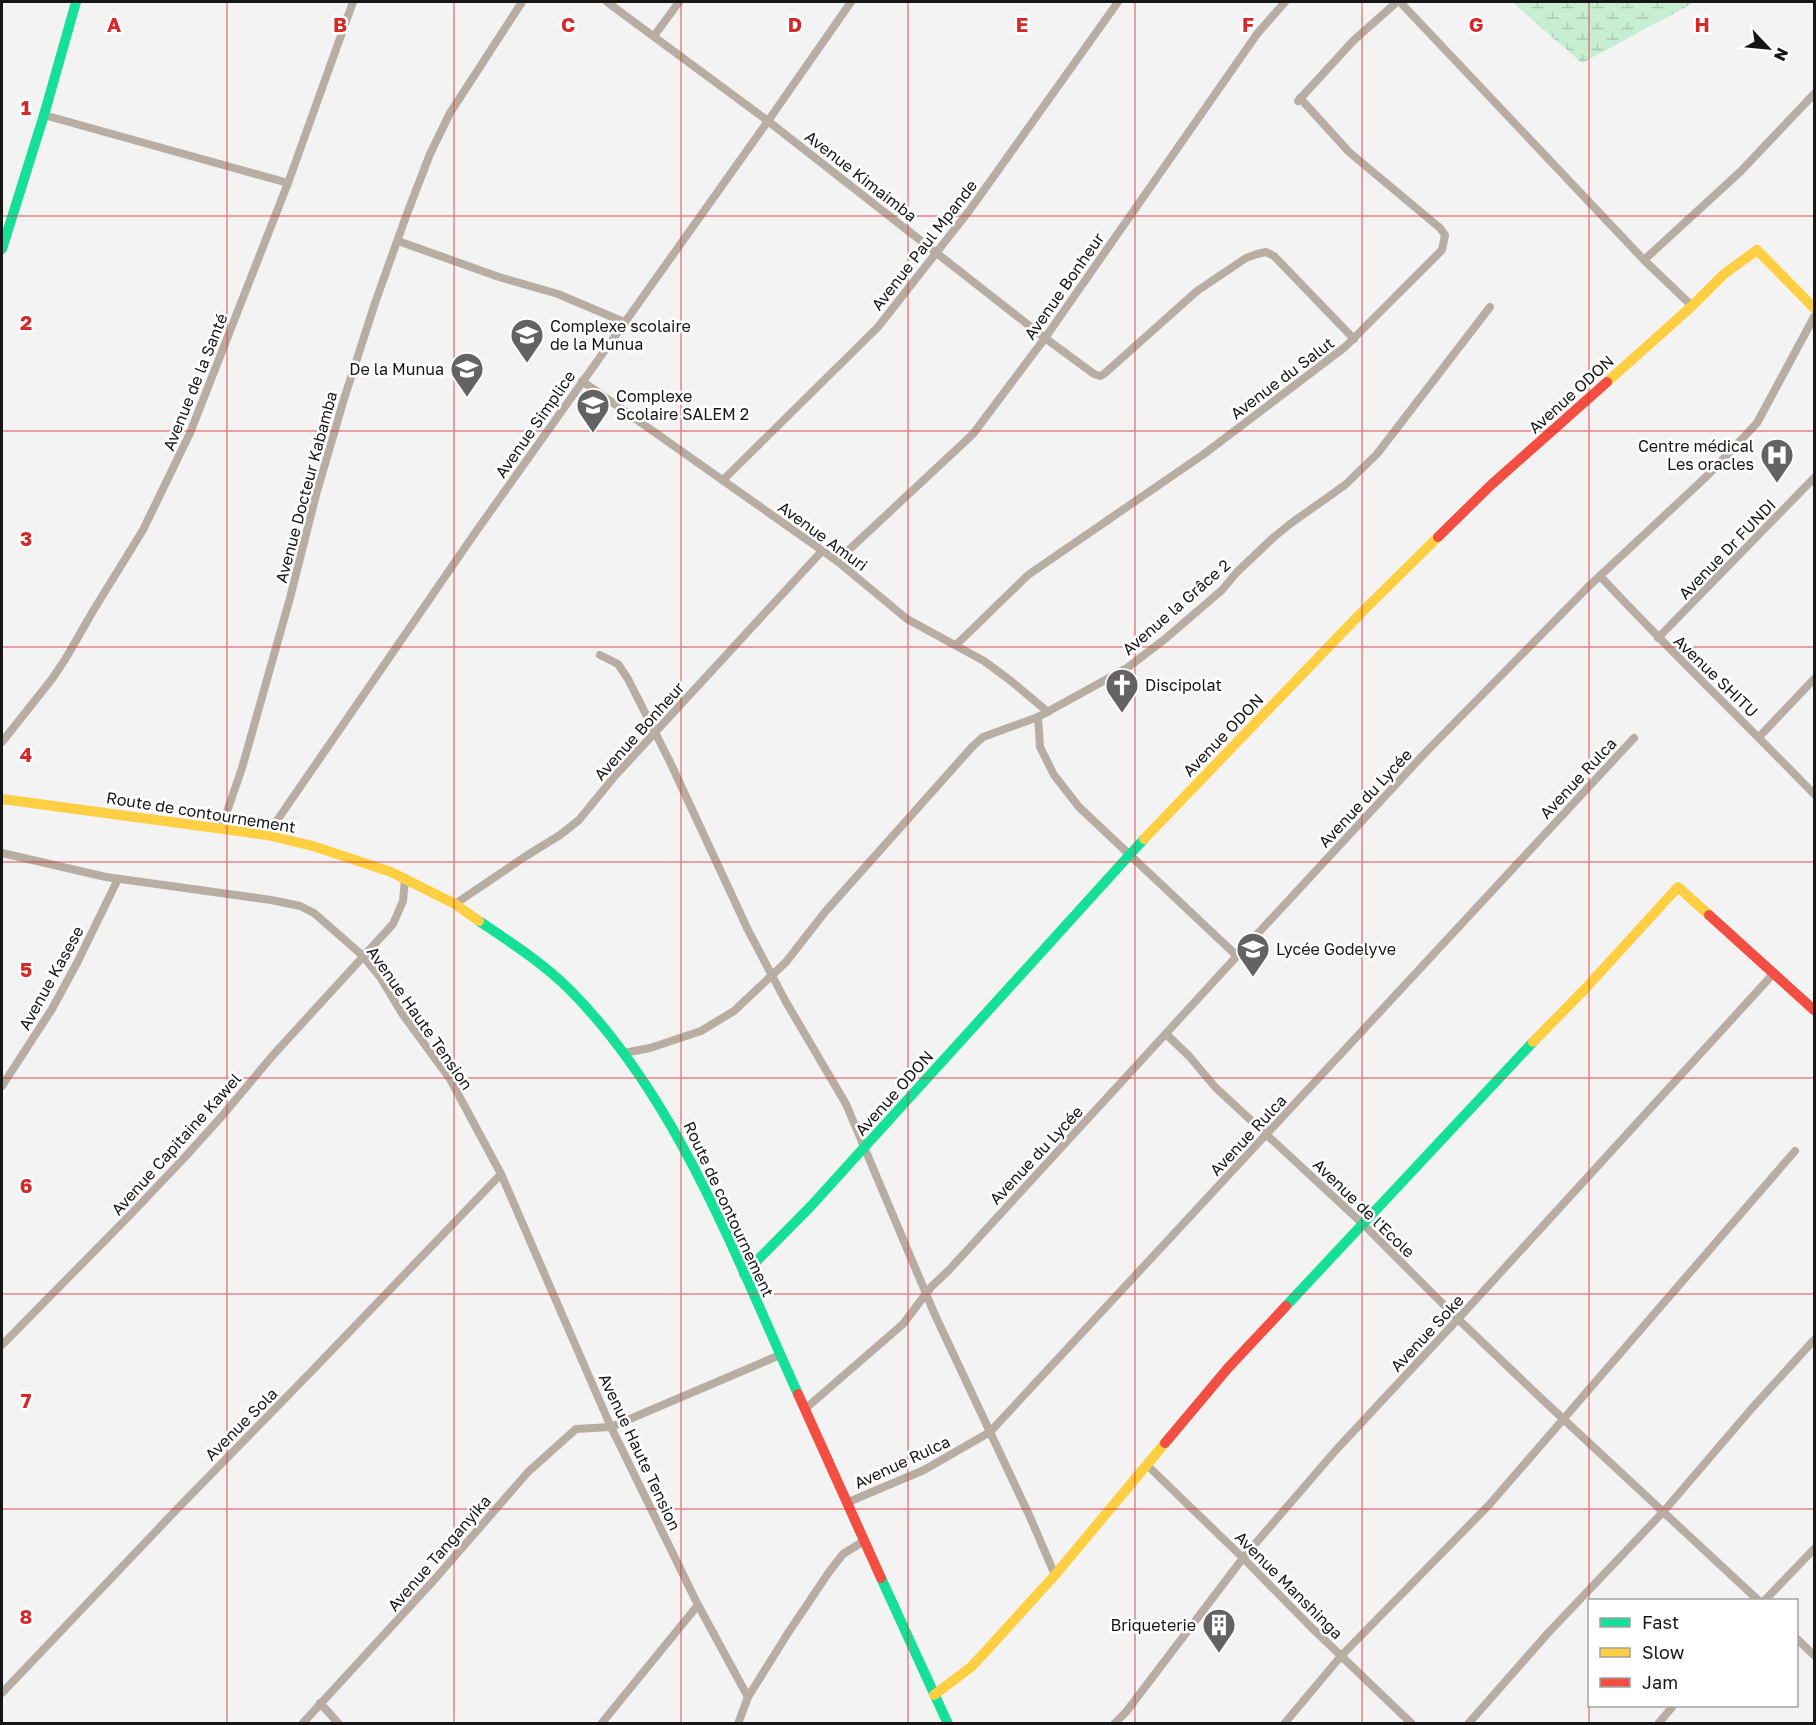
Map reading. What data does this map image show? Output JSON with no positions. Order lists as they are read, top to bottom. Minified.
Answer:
{"streets":{"street":["Avenue Kimaimba","Avenue Paul Mpande","Avenue Bonheur","Avenue du Salut","Avenue de la Santé","Avenue ODON","Avenue Simplice","Avenue Docteur Kabamba","Avenue Amuri","Avenue Dr FUNDI","Avenue la Grâce 2","Avenue SHITU","Avenue Rulca","Avenue du Lycée","Route de contournement","Avenue Kasese","Avenue Haute Tension","Avenue Capitaine Kawel","Avenue de l'Ecole","Avenue Soke","Avenue Sola","Avenue Tanganyika","Avenue Manshinga"]},"crossings":[["Avenue Kimaimba","Avenue Paul Mpande"],["Avenue Kimaimba","Avenue Bonheur"],["Avenue Kimaimba","Avenue du Salut"],["Avenue Kimaimba","Avenue Simplice"],["Avenue Paul Mpande","Avenue Amuri"],["Avenue Bonheur","Avenue Amuri"],["Avenue Bonheur","Route de contournement"],["Avenue du Salut","Avenue Amuri"],["Avenue ODON","Route de contournement"],["Avenue Simplice","Avenue Amuri"],["Avenue Simplice","Route de contournement"],["Avenue Docteur Kabamba","Route de contournement"],["Avenue Amuri","Avenue la Grâce 2"],["Avenue Dr FUNDI","Avenue SHITU"],["Avenue la Grâce 2","Route de contournement"],["Avenue SHITU","Avenue du Lycée"],["Avenue Rulca","Route de contournement"],["Avenue Rulca","Avenue de l'Ecole"],["Avenue du Lycée","Route de contournement"],["Avenue du Lycée","Avenue de l'Ecole"],["Route de contournement","Avenue Tanganyika"],["Avenue Kasese","Avenue Haute Tension"],["Avenue Haute Tension","Avenue Capitaine Kawel"],["Avenue Haute Tension","Avenue Sola"],["Avenue Haute Tension","Avenue Tanganyika"],["Avenue de l'Ecole","Avenue Soke"],["Avenue Soke","Avenue Manshinga"]],"places":{"school or university":["Complexe scolaire de la Munua","De la Munua","Complexe Scolaire SALEM 2","Lycée Godelyve"],"hospital":["Centre médical Les oracles"],"church":["Discipolat"],"building":["Briqueterie"]},"legend":["Fast","Slow","Jam"],"north":"bottom right","grid":{"columns":["A","B","C","D","E","F","G","H"],"rows":["1","2","3","4","5","6","7","8"]}}
